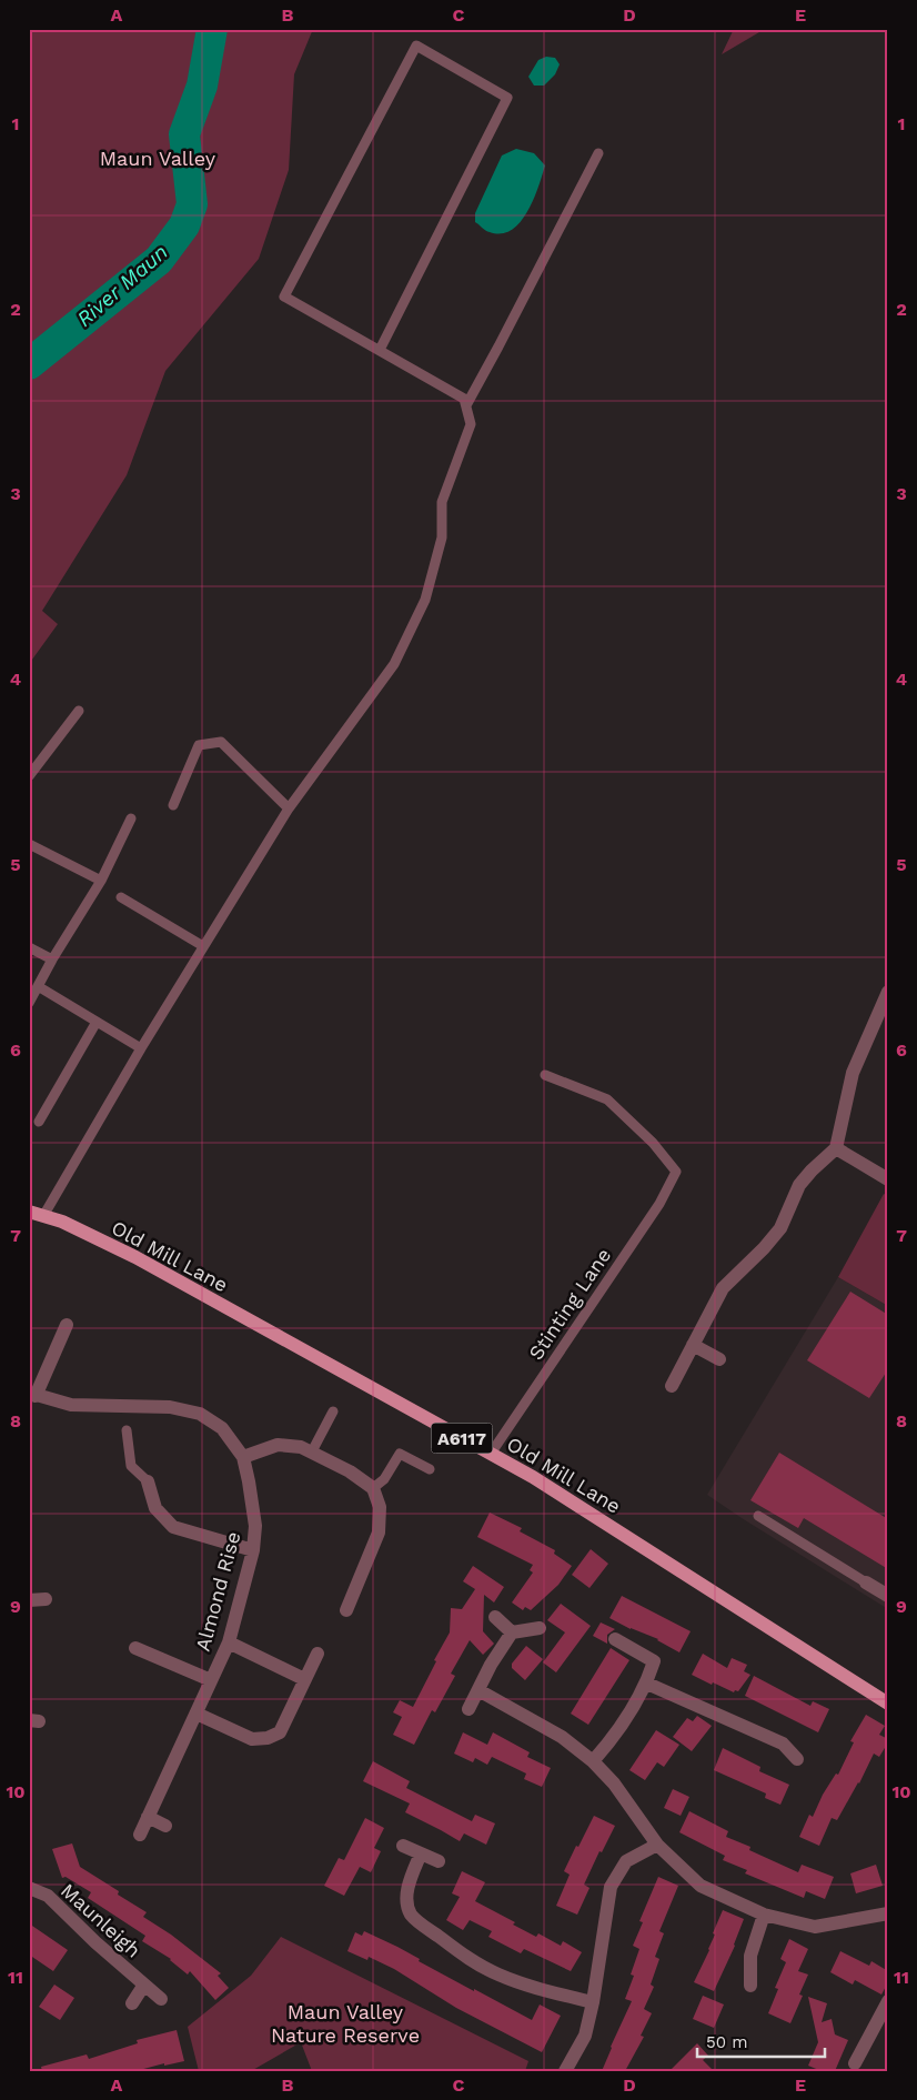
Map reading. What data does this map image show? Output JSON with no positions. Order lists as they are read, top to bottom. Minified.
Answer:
{"streets":{"main road":["Old Mill Lane","A6117"],"street":["Almond Rise","Maunleigh"],"lane":["Stinting Lane"]},"crossings":[["Old Mill Lane","Stinting Lane"]],"water":["River Maun"],"parks":["Maun Valley","Maun Valley Nature Reserve"],"scale_bar":"50 m","grid":{"columns":["A","B","C","D","E"],"rows":["1","2","3","4","5","6","7","8","9","10","11"]}}
